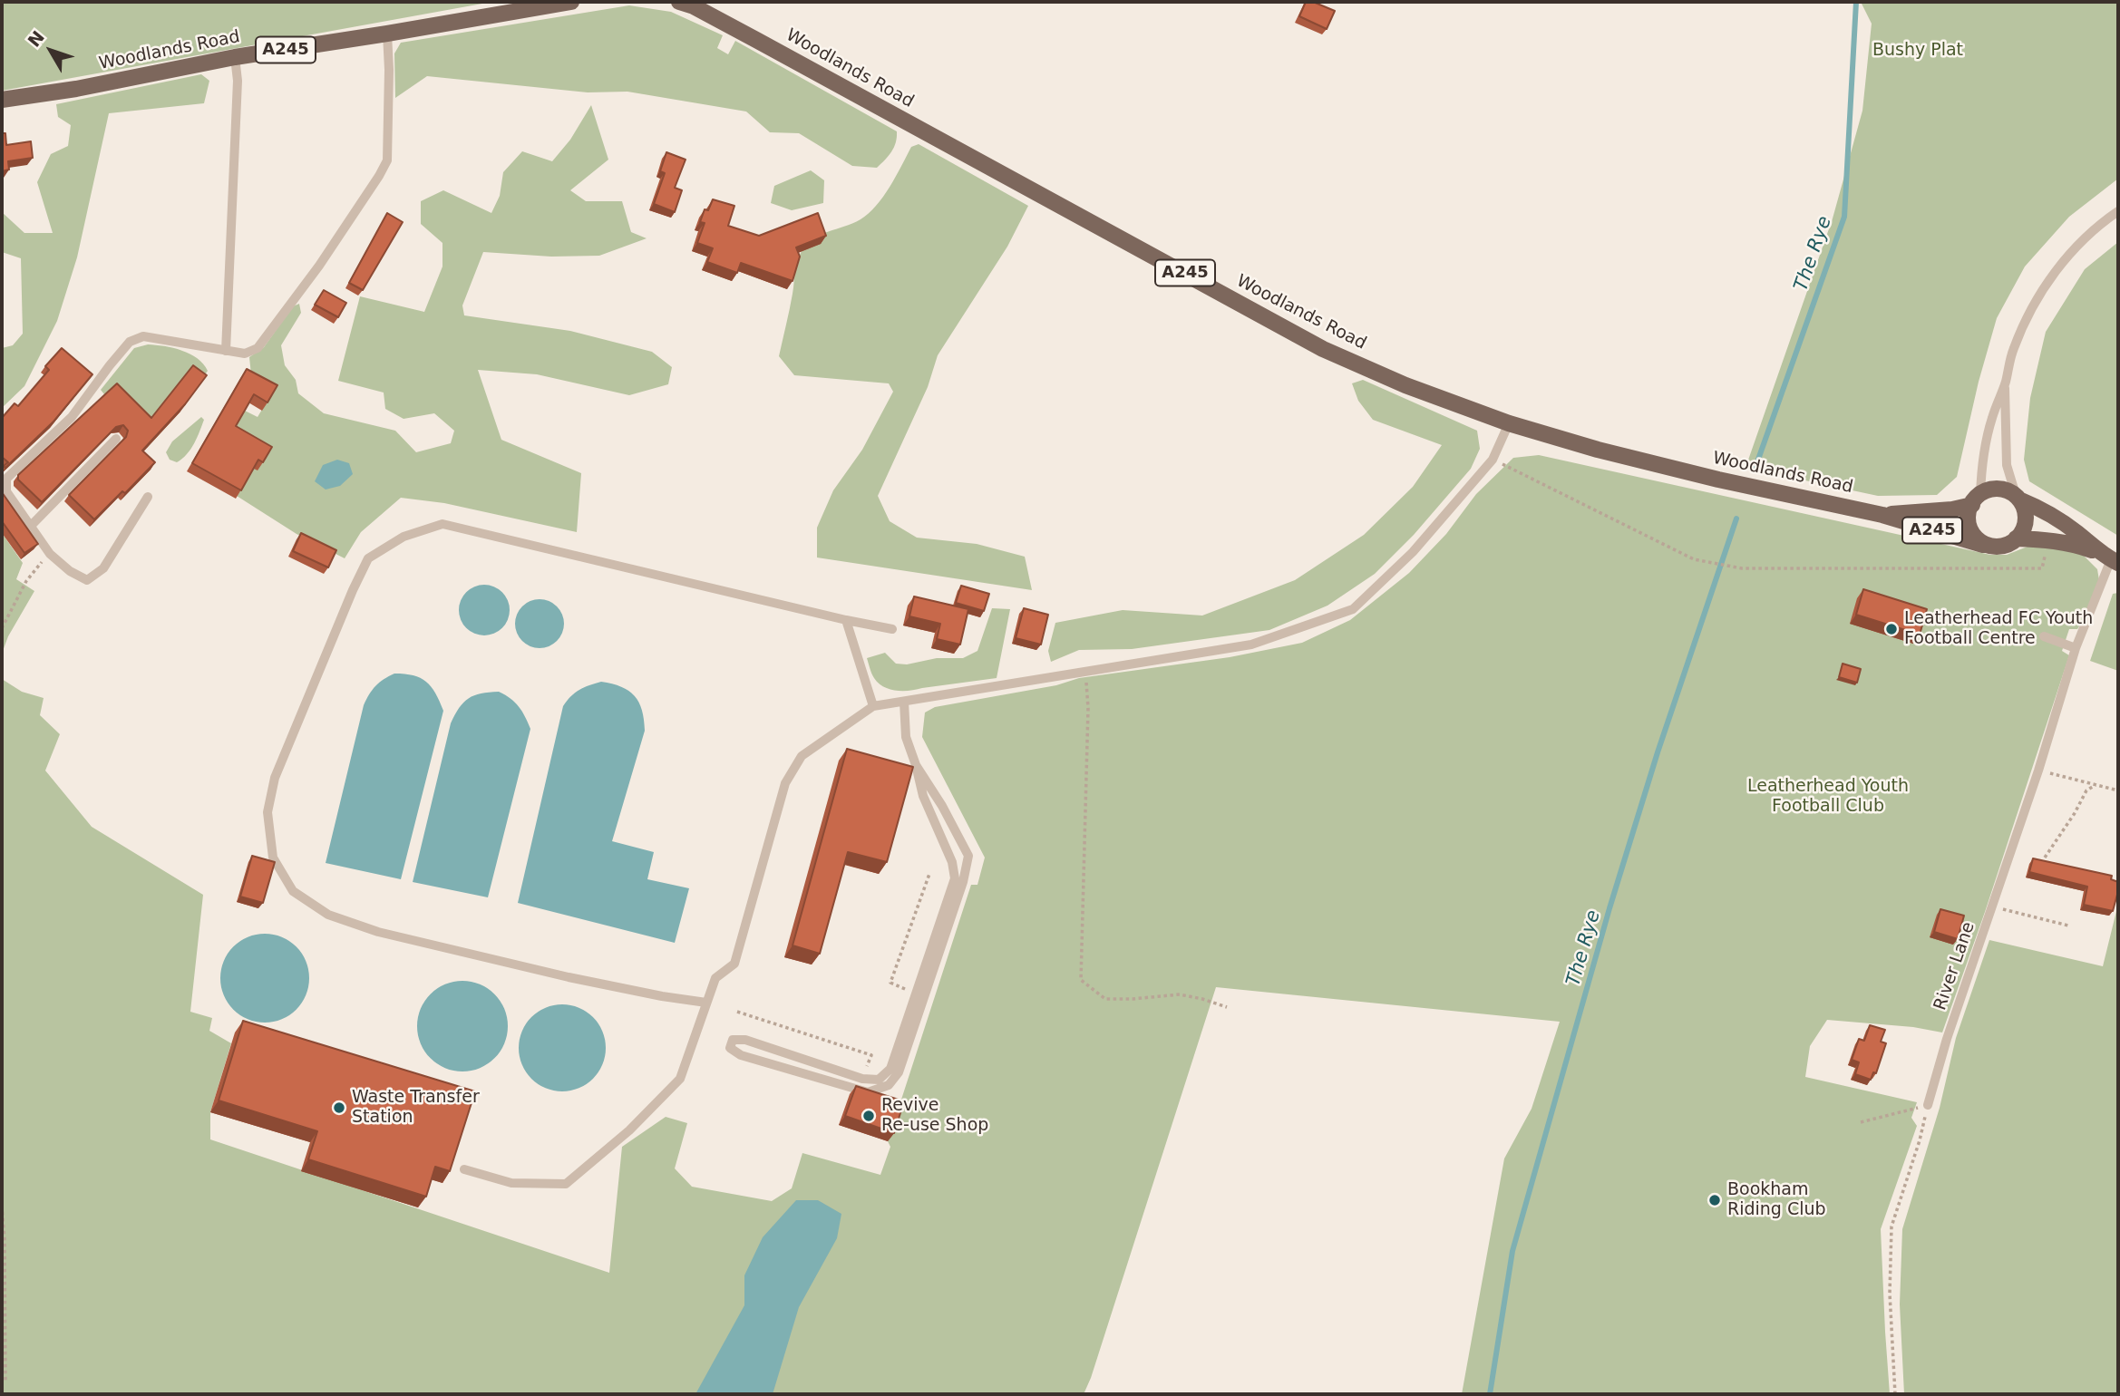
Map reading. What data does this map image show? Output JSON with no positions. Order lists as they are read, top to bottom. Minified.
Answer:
{"streets":{"main road":["A245","Woodlands Road"],"lane":["River Lane"]},"water":["The Rye"],"parks":["Bushy Plat","Leatherhead Youth Football Club"],"places":["Leatherhead FC Youth Football Centre","Waste Transfer Station","Revive Re-use Shop","Bookham Riding Club"],"north":"top left"}
